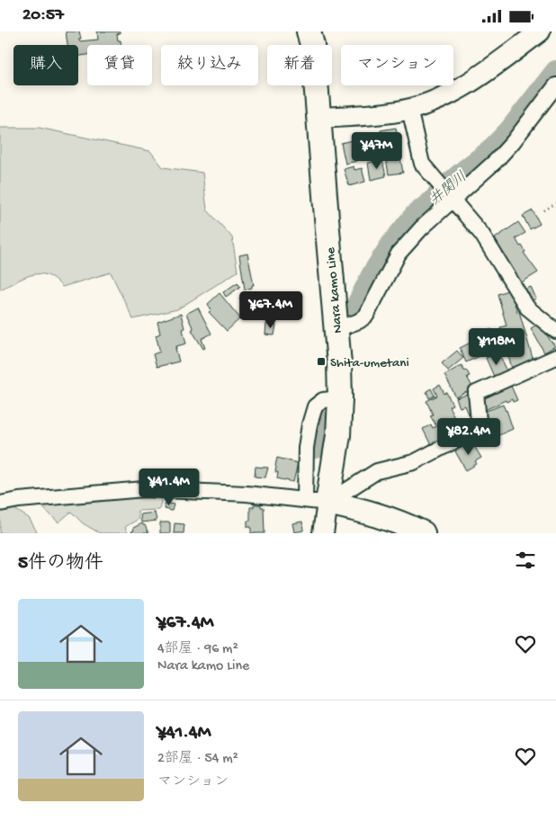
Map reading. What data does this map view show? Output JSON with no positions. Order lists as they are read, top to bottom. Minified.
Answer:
{"streets":{"main road":["Nara kamo Line"]},"water":["井関川"],"places":{"transit":["Shita-umetani"]},"page":{"status":"20:57","chip":["購入","賃貸","絞り込み","新着","マンション"],"price":["¥47M","¥67.4M","¥118M","¥82.4M","¥41.4M"],"heading":"5件の物件","list":[{"name":"¥67.4M","note":"4部屋 · 96 m² · Nara kamo Line"},{"name":"¥41.4M","note":"2部屋 · 54 m² · マンション"}]}}
